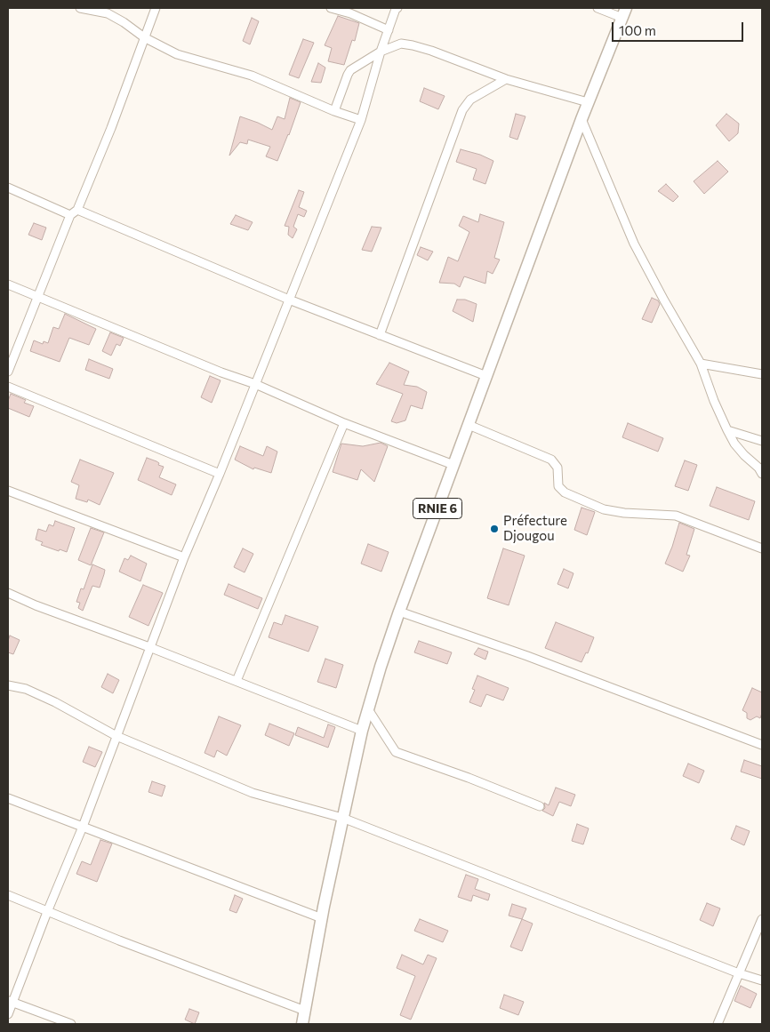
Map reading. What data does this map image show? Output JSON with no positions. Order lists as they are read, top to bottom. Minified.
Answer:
{"streets":{"main road":["RNIE 6"]},"places":["Préfecture Djougou"],"scale_bar":"100 m"}
